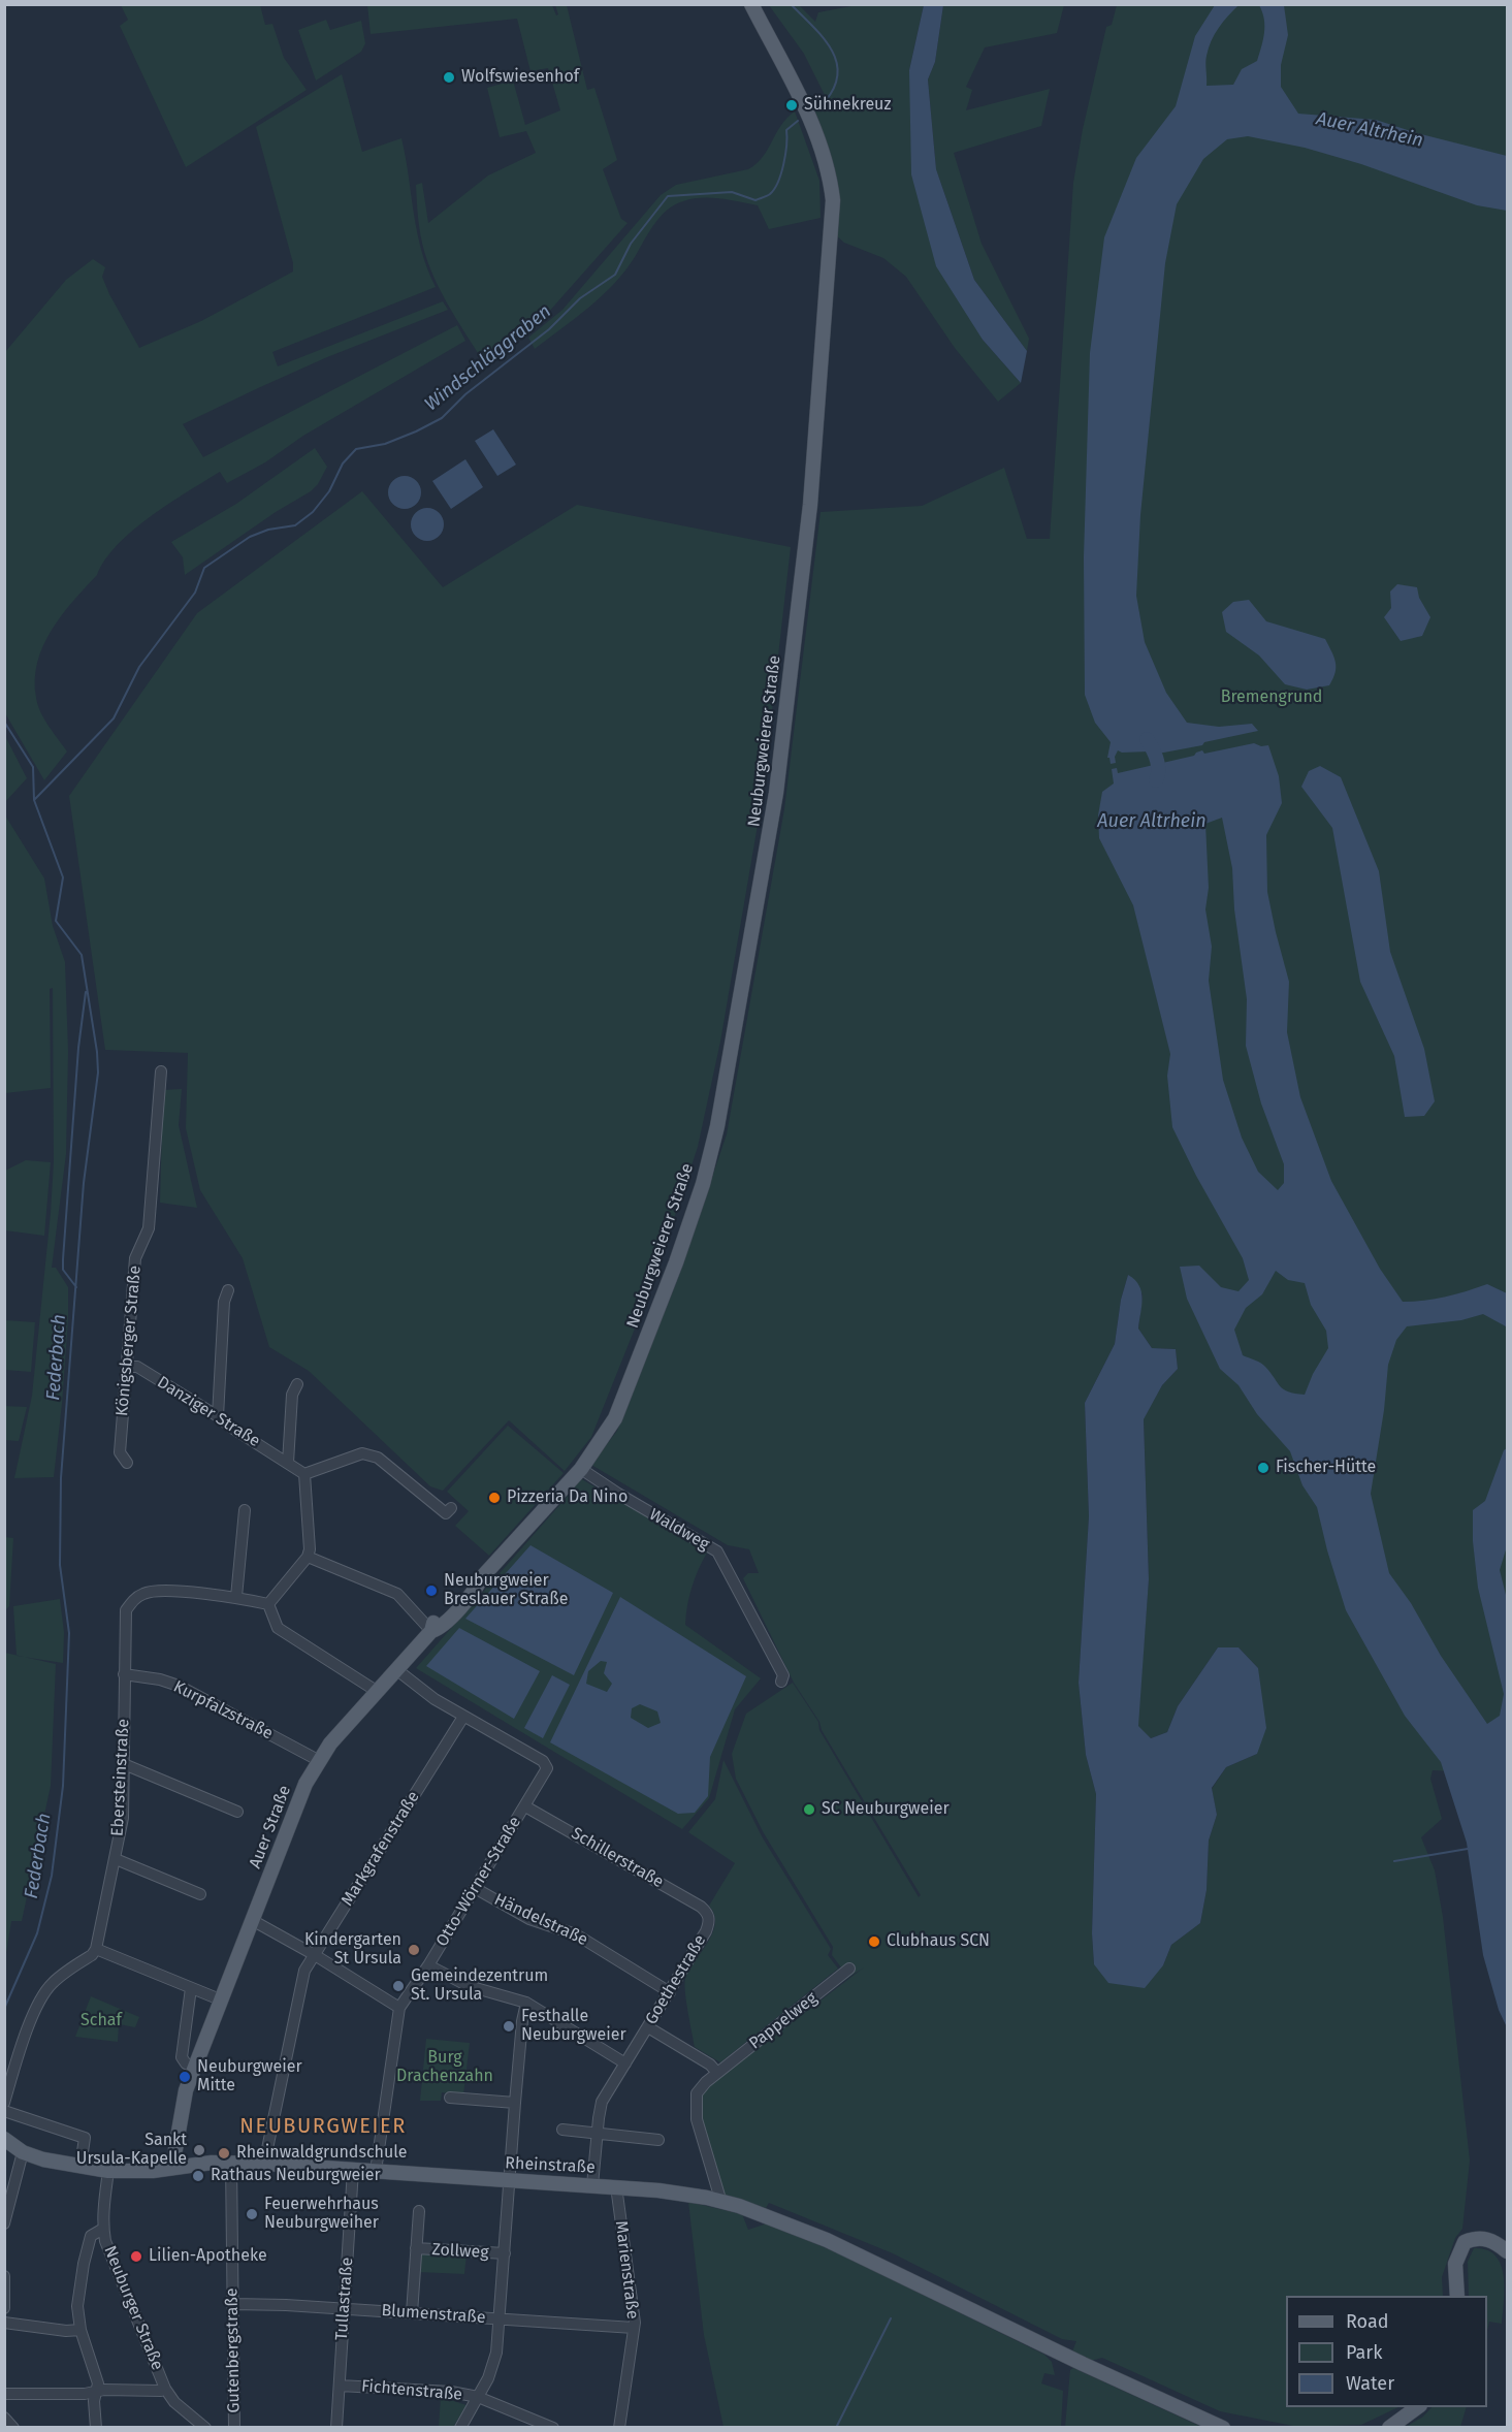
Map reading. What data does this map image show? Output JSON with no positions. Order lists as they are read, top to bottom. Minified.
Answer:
{"streets":{"main road":["Neuburgweierer Straße","Auer Straße","Rheinstraße"],"street":["Königsberger Straße","Danziger Straße","Waldweg","Kurpfalzstraße","Ebersteinstraße","Markgrafenstraße","Schillerstraße","Otto-Wörner-Straße","Händelstraße","Goethestraße","Pappelweg","Zollweg","Marienstraße","Tullastraße","Neuburger Straße","Blumenstraße","Gutenbergstraße","Fichtenstraße"]},"crossings":[["Neuburgweierer Straße","Waldweg"],["Neuburgweierer Straße","Auer Straße"],["Königsberger Straße","Danziger Straße"],["Waldweg","Auer Straße"],["Kurpfalzstraße","Ebersteinstraße"],["Kurpfalzstraße","Auer Straße"],["Auer Straße","Otto-Wörner-Straße"],["Auer Straße","Rheinstraße"],["Markgrafenstraße","Otto-Wörner-Straße"],["Markgrafenstraße","Rheinstraße"],["Schillerstraße","Otto-Wörner-Straße"],["Schillerstraße","Goethestraße"],["Otto-Wörner-Straße","Händelstraße"],["Otto-Wörner-Straße","Rheinstraße"],["Händelstraße","Goethestraße"],["Goethestraße","Rheinstraße"],["Pappelweg","Rheinstraße"],["Rheinstraße","Marienstraße"],["Rheinstraße","Tullastraße"],["Rheinstraße","Neuburger Straße"],["Rheinstraße","Gutenbergstraße"],["Zollweg","Blumenstraße"],["Marienstraße","Blumenstraße"],["Tullastraße","Blumenstraße"],["Tullastraße","Fichtenstraße"],["Blumenstraße","Gutenbergstraße"]],"districts":["NEUBURGWEIER"],"water":["Auer Altrhein","Windschläggraben","Federbach"],"parks":["Bremengrund","Schaf","Burg Drachenzahn"],"places":["Wolfswiesenhof","Sühnekreuz","Fischer-Hütte","Pizzeria Da Nino","Neuburgweier Breslauer Straße","SC Neuburgweier","Clubhaus SCN","Kindergarten St Ursula","Gemeindezentrum St. Ursula","Festhalle Neuburgweier","Neuburgweier Mitte","Sankt Ursula-Kapelle","Rheinwaldgrundschule","Rathaus Neuburgweier","Feuerwehrhaus Neuburgweiher","Lilien-Apotheke"],"legend":["Road","Park","Water"]}
